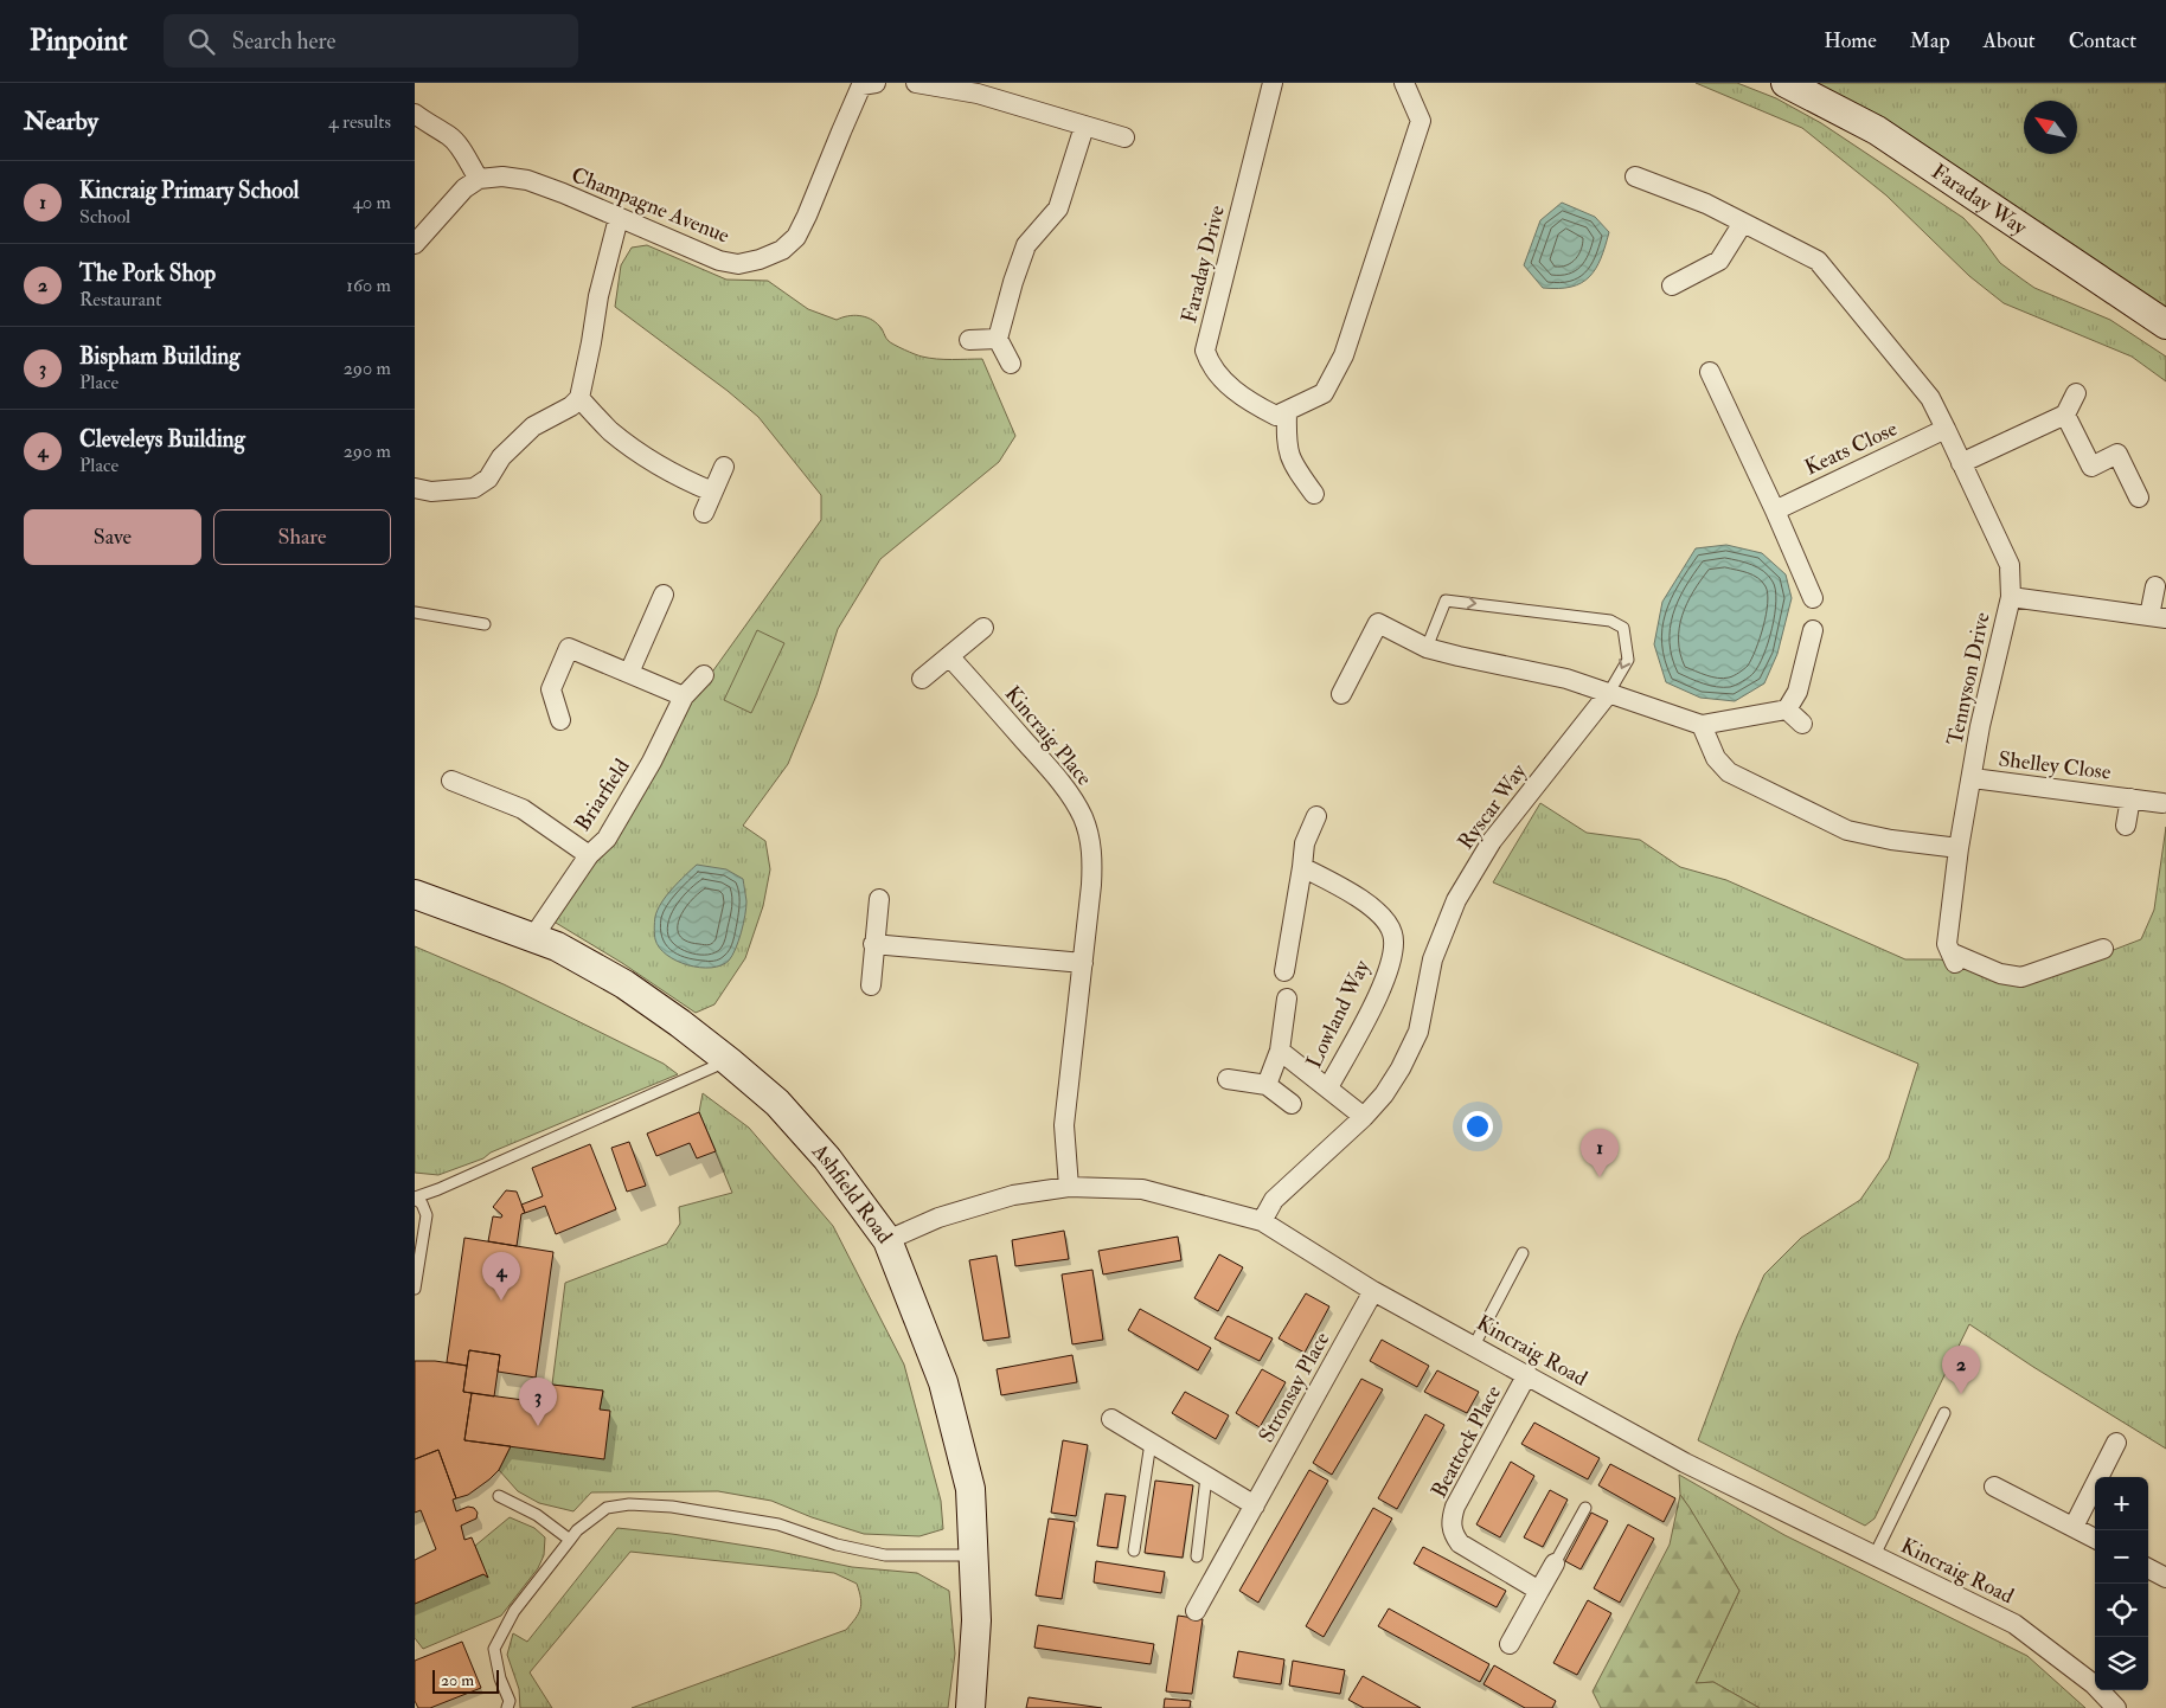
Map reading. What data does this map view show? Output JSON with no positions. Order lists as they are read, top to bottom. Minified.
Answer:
{"streets":{"street":["Faraday Way","Champagne Avenue","Faraday Drive","Keats Close","Tennyson Drive","Kincraig Place","Shelley Close","Briarfield","Ryscar Way","Lowland Way","Ashfield Road","Kincraig Road","Stronsay Place","Beattock Place"]},"crossings":[["Keats Close","Tennyson Drive"],["Tennyson Drive","Shelley Close"],["Kincraig Place","Kincraig Road"],["Briarfield","Ashfield Road"],["Ryscar Way","Lowland Way"],["Ryscar Way","Kincraig Road"],["Ashfield Road","Kincraig Road"],["Kincraig Road","Stronsay Place"],["Kincraig Road","Beattock Place"]],"scale_bar":"20 m","north":"top left","page":{"header":"Pinpoint","search":"Search here","nav":["Home","Map","About","Contact"],"heading":["Nearby","4 results"],"list":[{"mark":"1","name":"Kincraig Primary School","note":"School","value":"40 m"},{"mark":"2","name":"The Pork Shop","note":"Restaurant","value":"160 m"},{"mark":"3","name":"Bispham Building","note":"Place","value":"290 m"},{"mark":"4","name":"Cleveleys Building","note":"Place","value":"290 m"}],"buttons":["Save","Share"],"pins":["1","4","2","3"],"map_buttons":["+","−"],"scale":"20 m"}}
